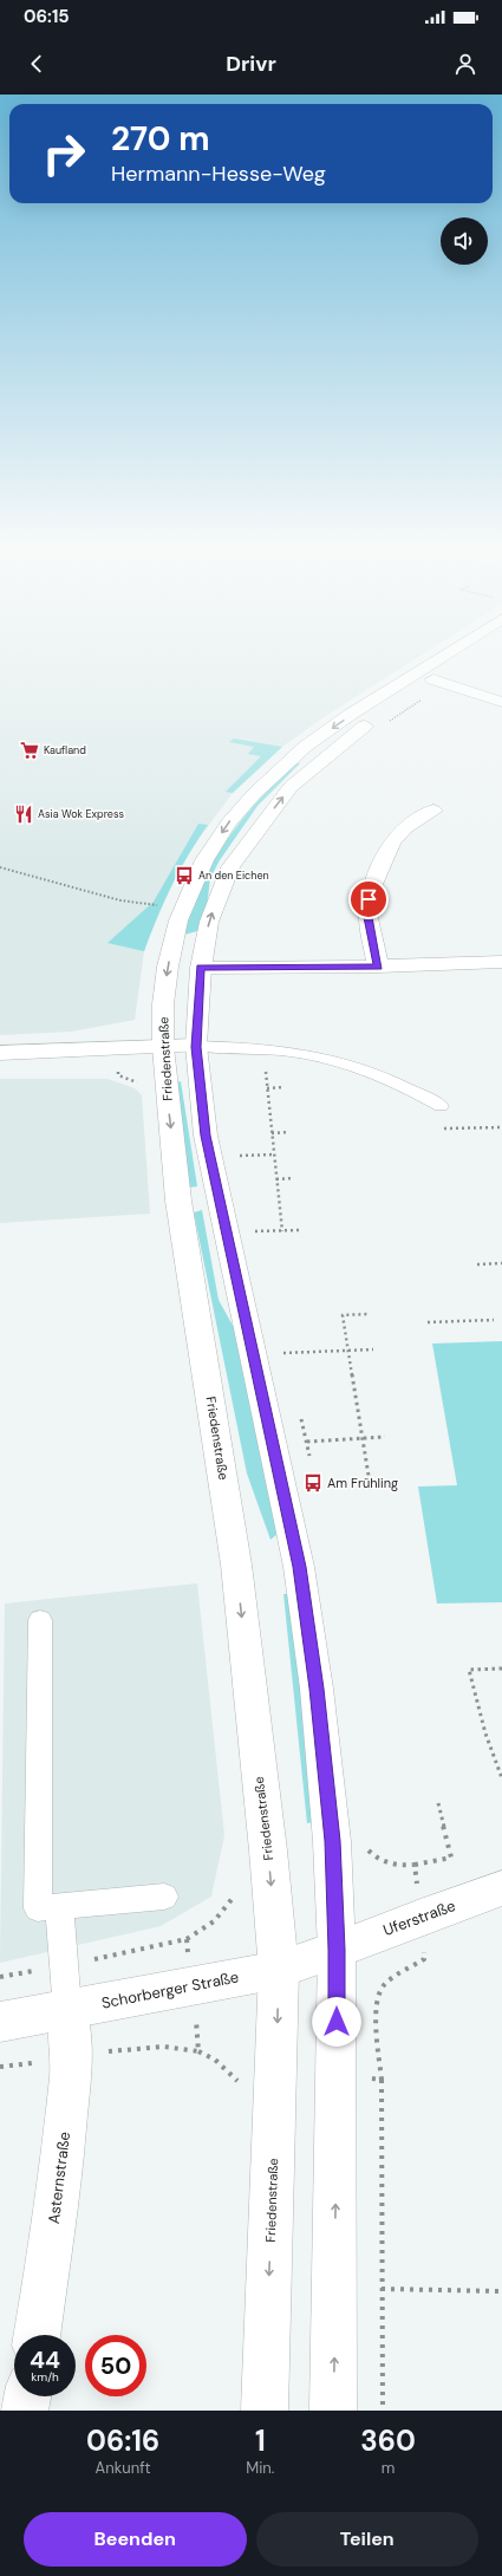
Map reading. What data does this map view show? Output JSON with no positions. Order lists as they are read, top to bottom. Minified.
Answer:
{"streets":{"main road":["Friedenstraße","Uferstraße","Schorberger Straße","Asternstraße"]},"crossings":[["Friedenstraße","Schorberger Straße"],["Uferstraße","Schorberger Straße"],["Schorberger Straße","Asternstraße"]],"places":{"supermarket":["Kaufland"],"restaurant":["Asia Wok Express"],"bus stop":["An den Eichen","Am Frühling"]},"page":{"status":"06:15","header":"Drivr","turn":["270 m","Hermann-Hesse-Weg"],"speed":"44 km/h","limit":"50","eta":["06:16","Ankunft","1","Min.","360","m"],"buttons":["Beenden","Teilen"]}}
